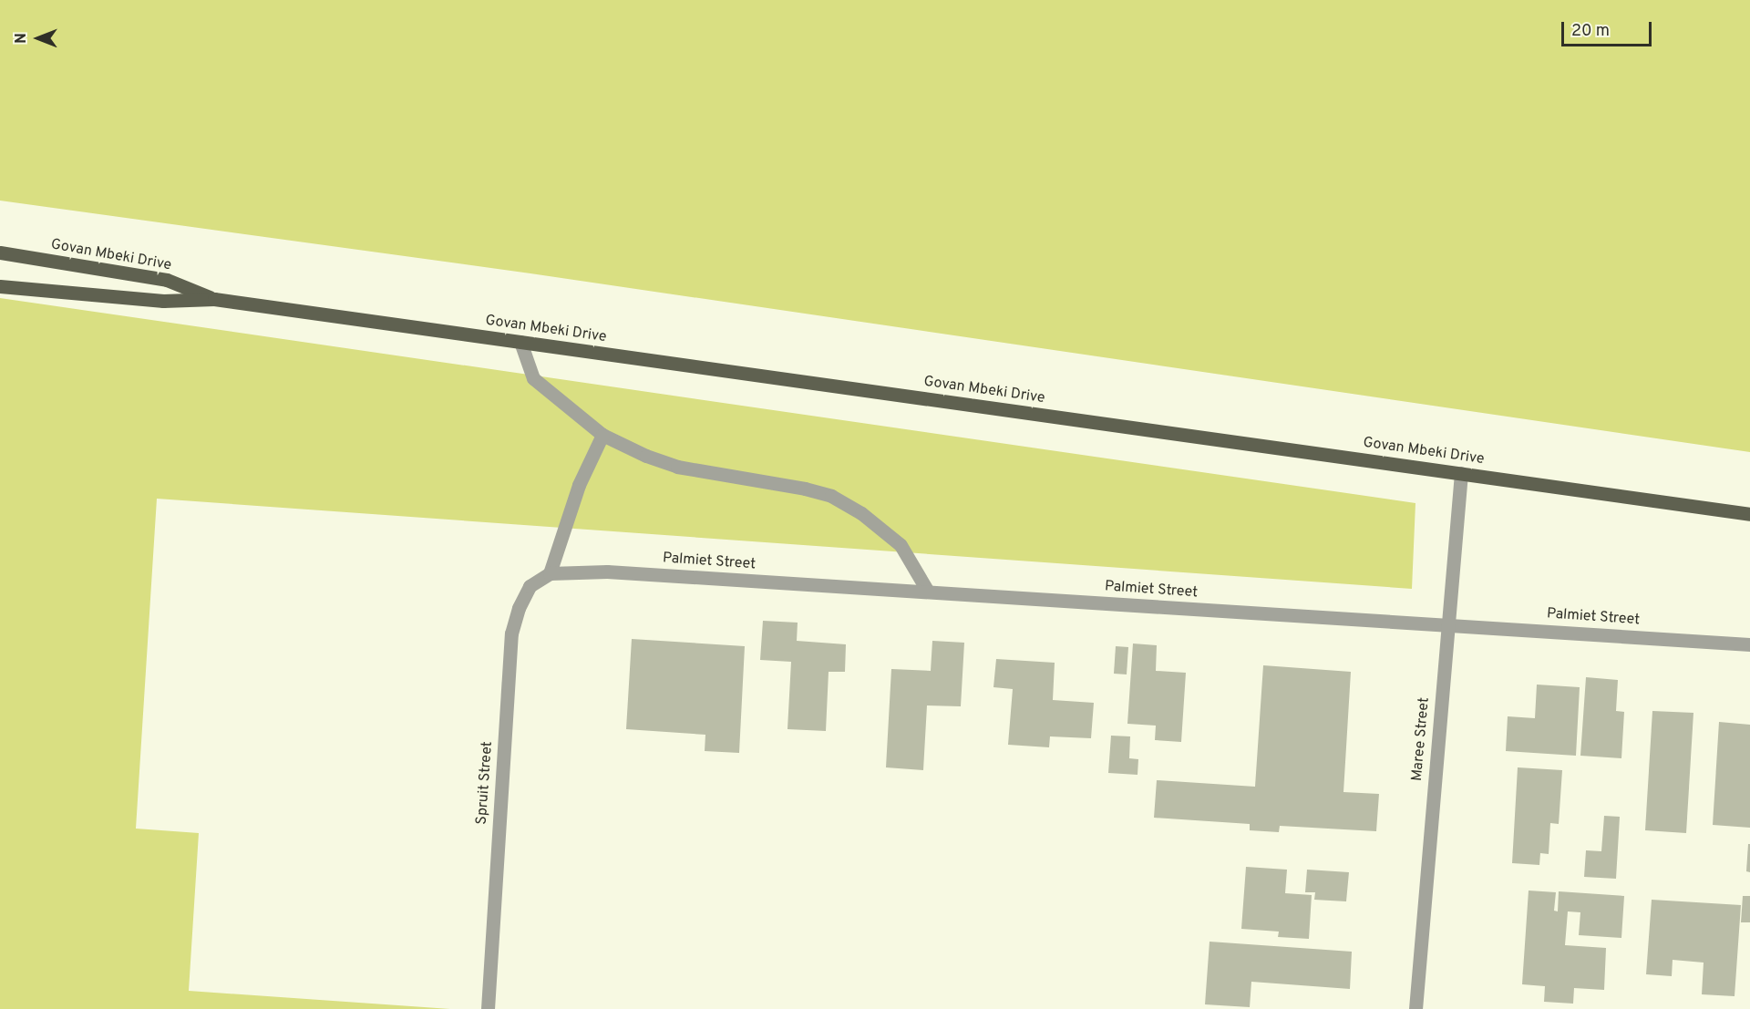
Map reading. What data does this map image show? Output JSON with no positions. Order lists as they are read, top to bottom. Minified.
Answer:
{"streets":{"main road":["Govan Mbeki Drive"],"street":["Palmiet Street","Maree Street","Spruit Street"]},"crossings":[["Govan Mbeki Drive","Maree Street"],["Palmiet Street","Maree Street"],["Palmiet Street","Spruit Street"]],"scale_bar":"20 m","north":"left"}
